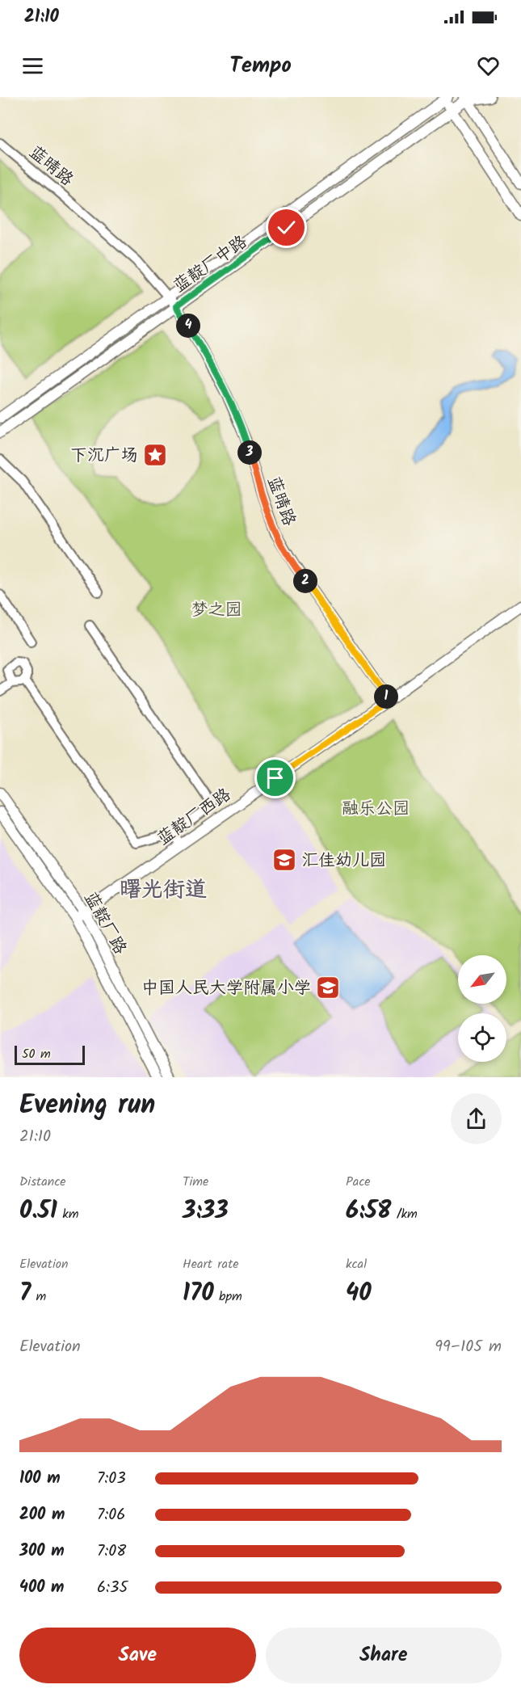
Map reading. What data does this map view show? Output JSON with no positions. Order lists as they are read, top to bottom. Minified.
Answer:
{"streets":{"street":["蓝晴路","蓝靛厂中路","蓝靛厂西路","蓝靛厂路"]},"crossings":[["蓝晴路","蓝靛厂中路"],["蓝晴路","蓝靛厂西路"],["蓝靛厂西路","蓝靛厂路"]],"districts":["曙光街道"],"parks":["梦之园","融乐公园"],"places":{"place":["下沉广场"],"school or university":["汇佳幼儿园","中国人民大学附属小学"]},"scale_bar":"50 m","north":"bottom left","page":{"status":"21:10","header":"Tempo","pins":["4","3","2","1"],"scale":"50 m","heading":["Evening run","21:10"],"stats":[["Distance","0.51 km"],["Time","3:33"],["Pace","6:58 /km"],["Elevation","7 m"],["Heart rate","170 bpm"],["kcal","40"]],"chart":["Elevation","99–105 m"],"list":[{"name":"100 m","note":"7:03"},{"name":"200 m","note":"7:06"},{"name":"300 m","note":"7:08"},{"name":"400 m","note":"6:35"}],"buttons":["Save","Share"]}}
